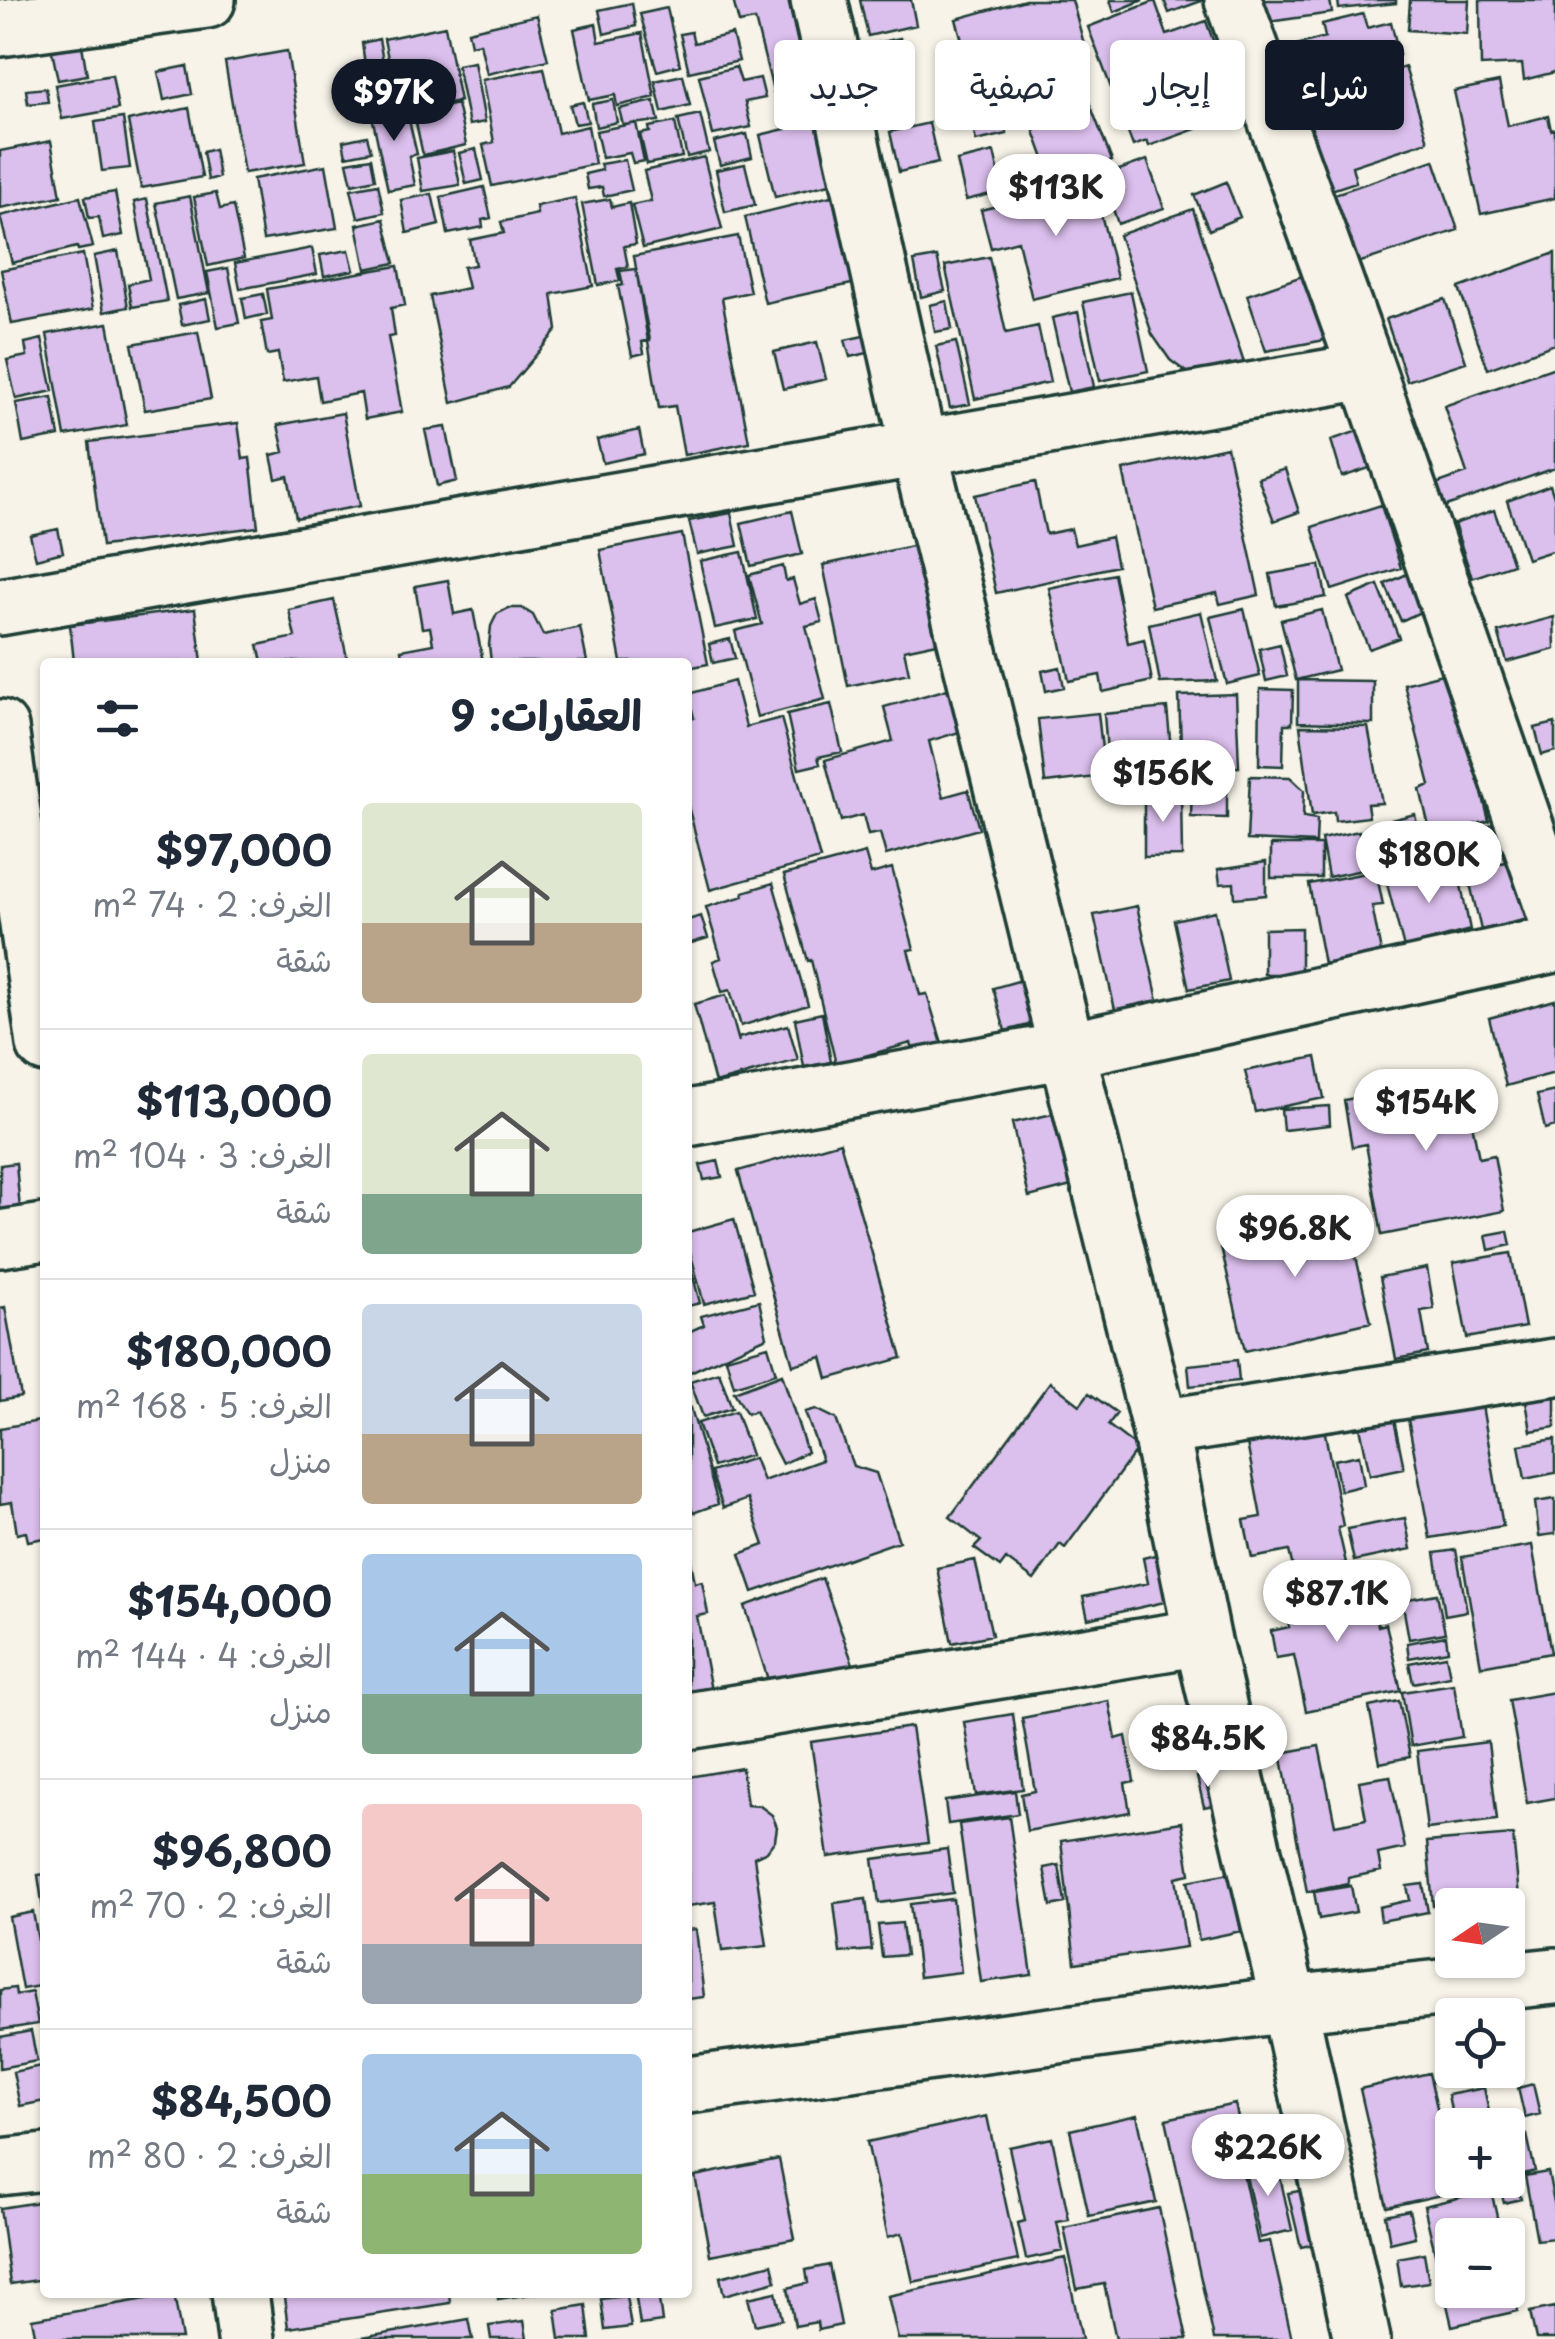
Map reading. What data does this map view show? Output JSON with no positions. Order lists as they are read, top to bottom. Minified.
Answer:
{"north":"left","page":{"chip":["شراء","إيجار","تصفية","جديد"],"price":["$97K","$113K","$156K","$180K","$154K","$96.8K","$87.1K","$84.5K","$226K"],"heading":"العقارات: 9","list":[{"name":"$97,000","note":"الغرف: 2 · 74 m² · شقة"},{"name":"$113,000","note":"الغرف: 3 · 104 m² · شقة"},{"name":"$180,000","note":"الغرف: 5 · 168 m² · منزل"},{"name":"$154,000","note":"الغرف: 4 · 144 m² · منزل"},{"name":"$96,800","note":"الغرف: 2 · 70 m² · شقة"},{"name":"$84,500","note":"الغرف: 2 · 80 m² · شقة"}],"map_buttons":["+","−"]}}
